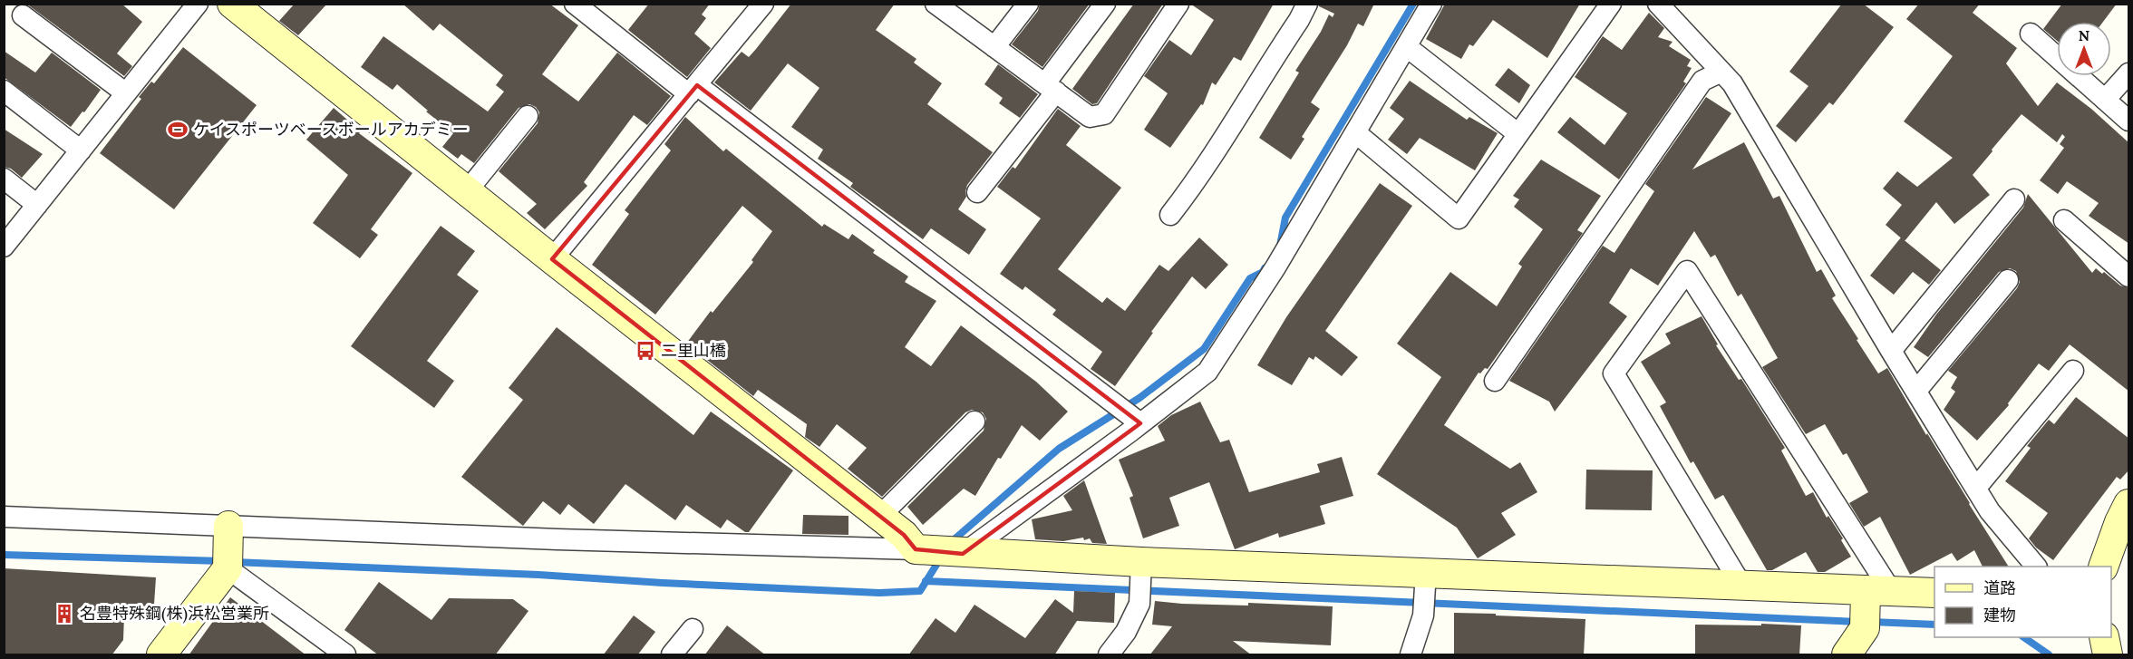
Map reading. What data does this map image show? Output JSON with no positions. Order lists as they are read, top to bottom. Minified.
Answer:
{"places":{"sports":["ケイスポーツベースボールアカデミー"],"bus stop":["二里山橋"],"building":["名豊特殊鋼(株)浜松営業所"]},"legend":["道路","建物"],"north":"top"}
